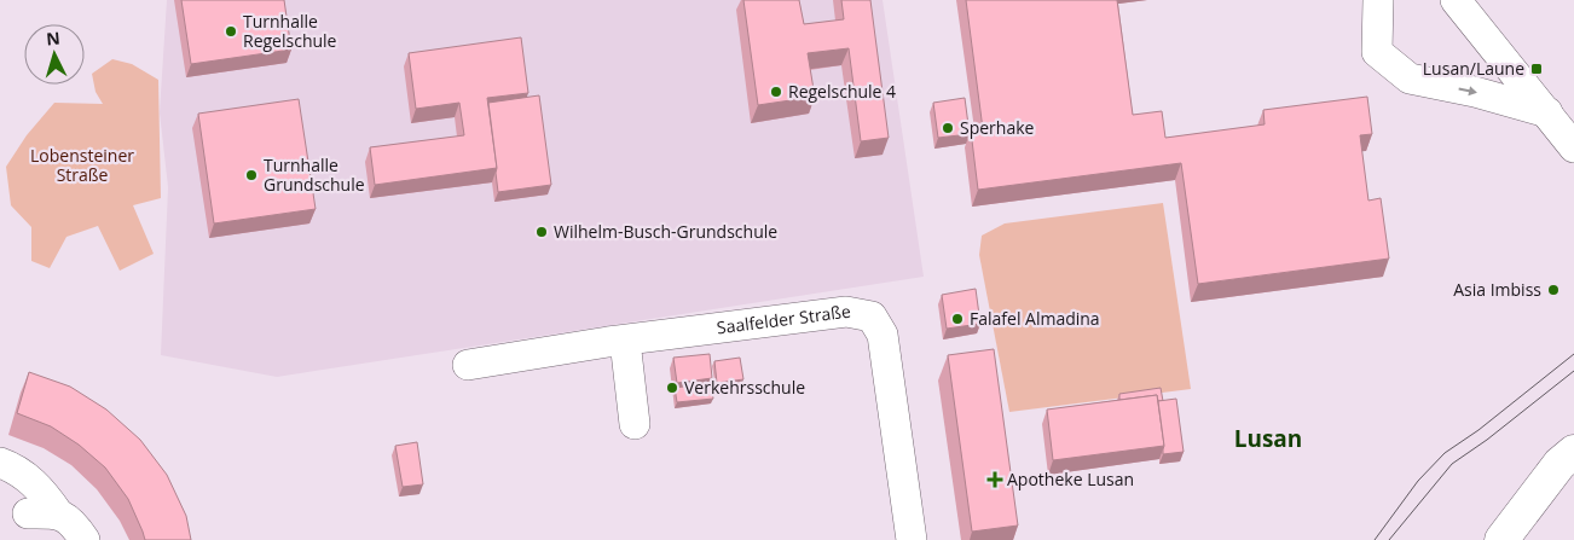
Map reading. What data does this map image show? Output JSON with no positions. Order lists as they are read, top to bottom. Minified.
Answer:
{"streets":{"street":["Saalfelder Straße"]},"districts":["Lusan"],"parks":["Lobensteiner Straße"],"places":{"other":["Turnhalle Regelschule","Regelschule 4","Sperhake","Turnhalle Grundschule","Wilhelm-Busch-Grundschule","Asia Imbiss","Falafel Almadina","Verkehrsschule"],"transit":["Lusan/Laune"],"health":["Apotheke Lusan"]},"north":"top"}
